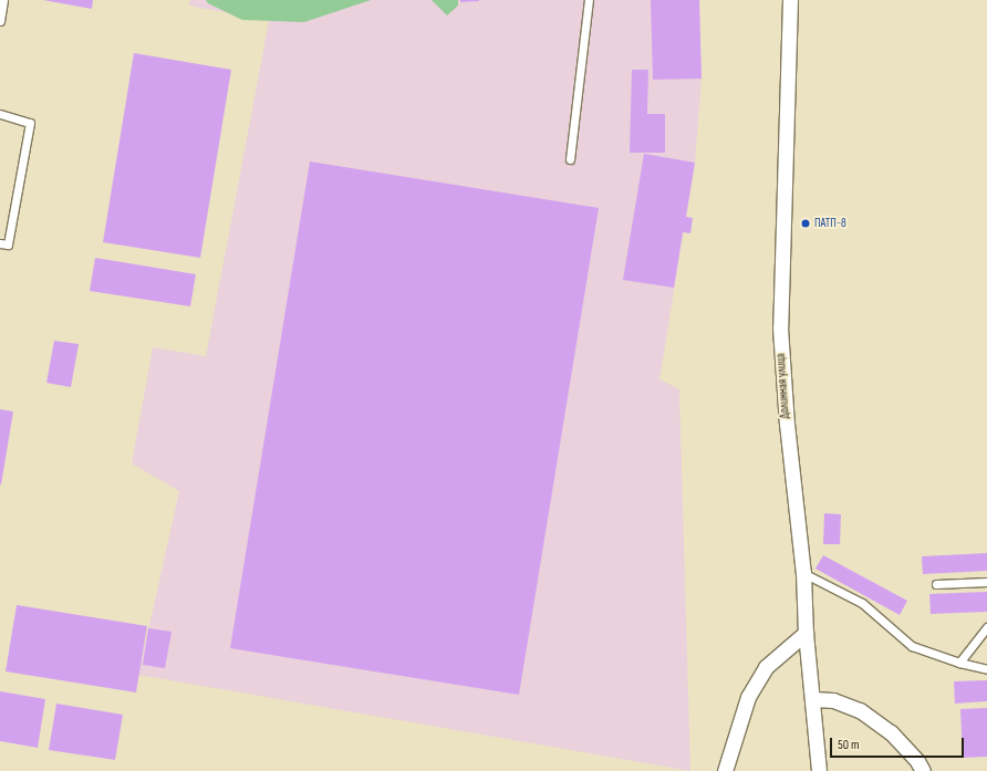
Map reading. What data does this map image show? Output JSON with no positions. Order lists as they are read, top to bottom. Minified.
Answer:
{"streets":{"street":["Долинная улица"]},"places":["ПАТП-8"],"scale_bar":"50 m"}
